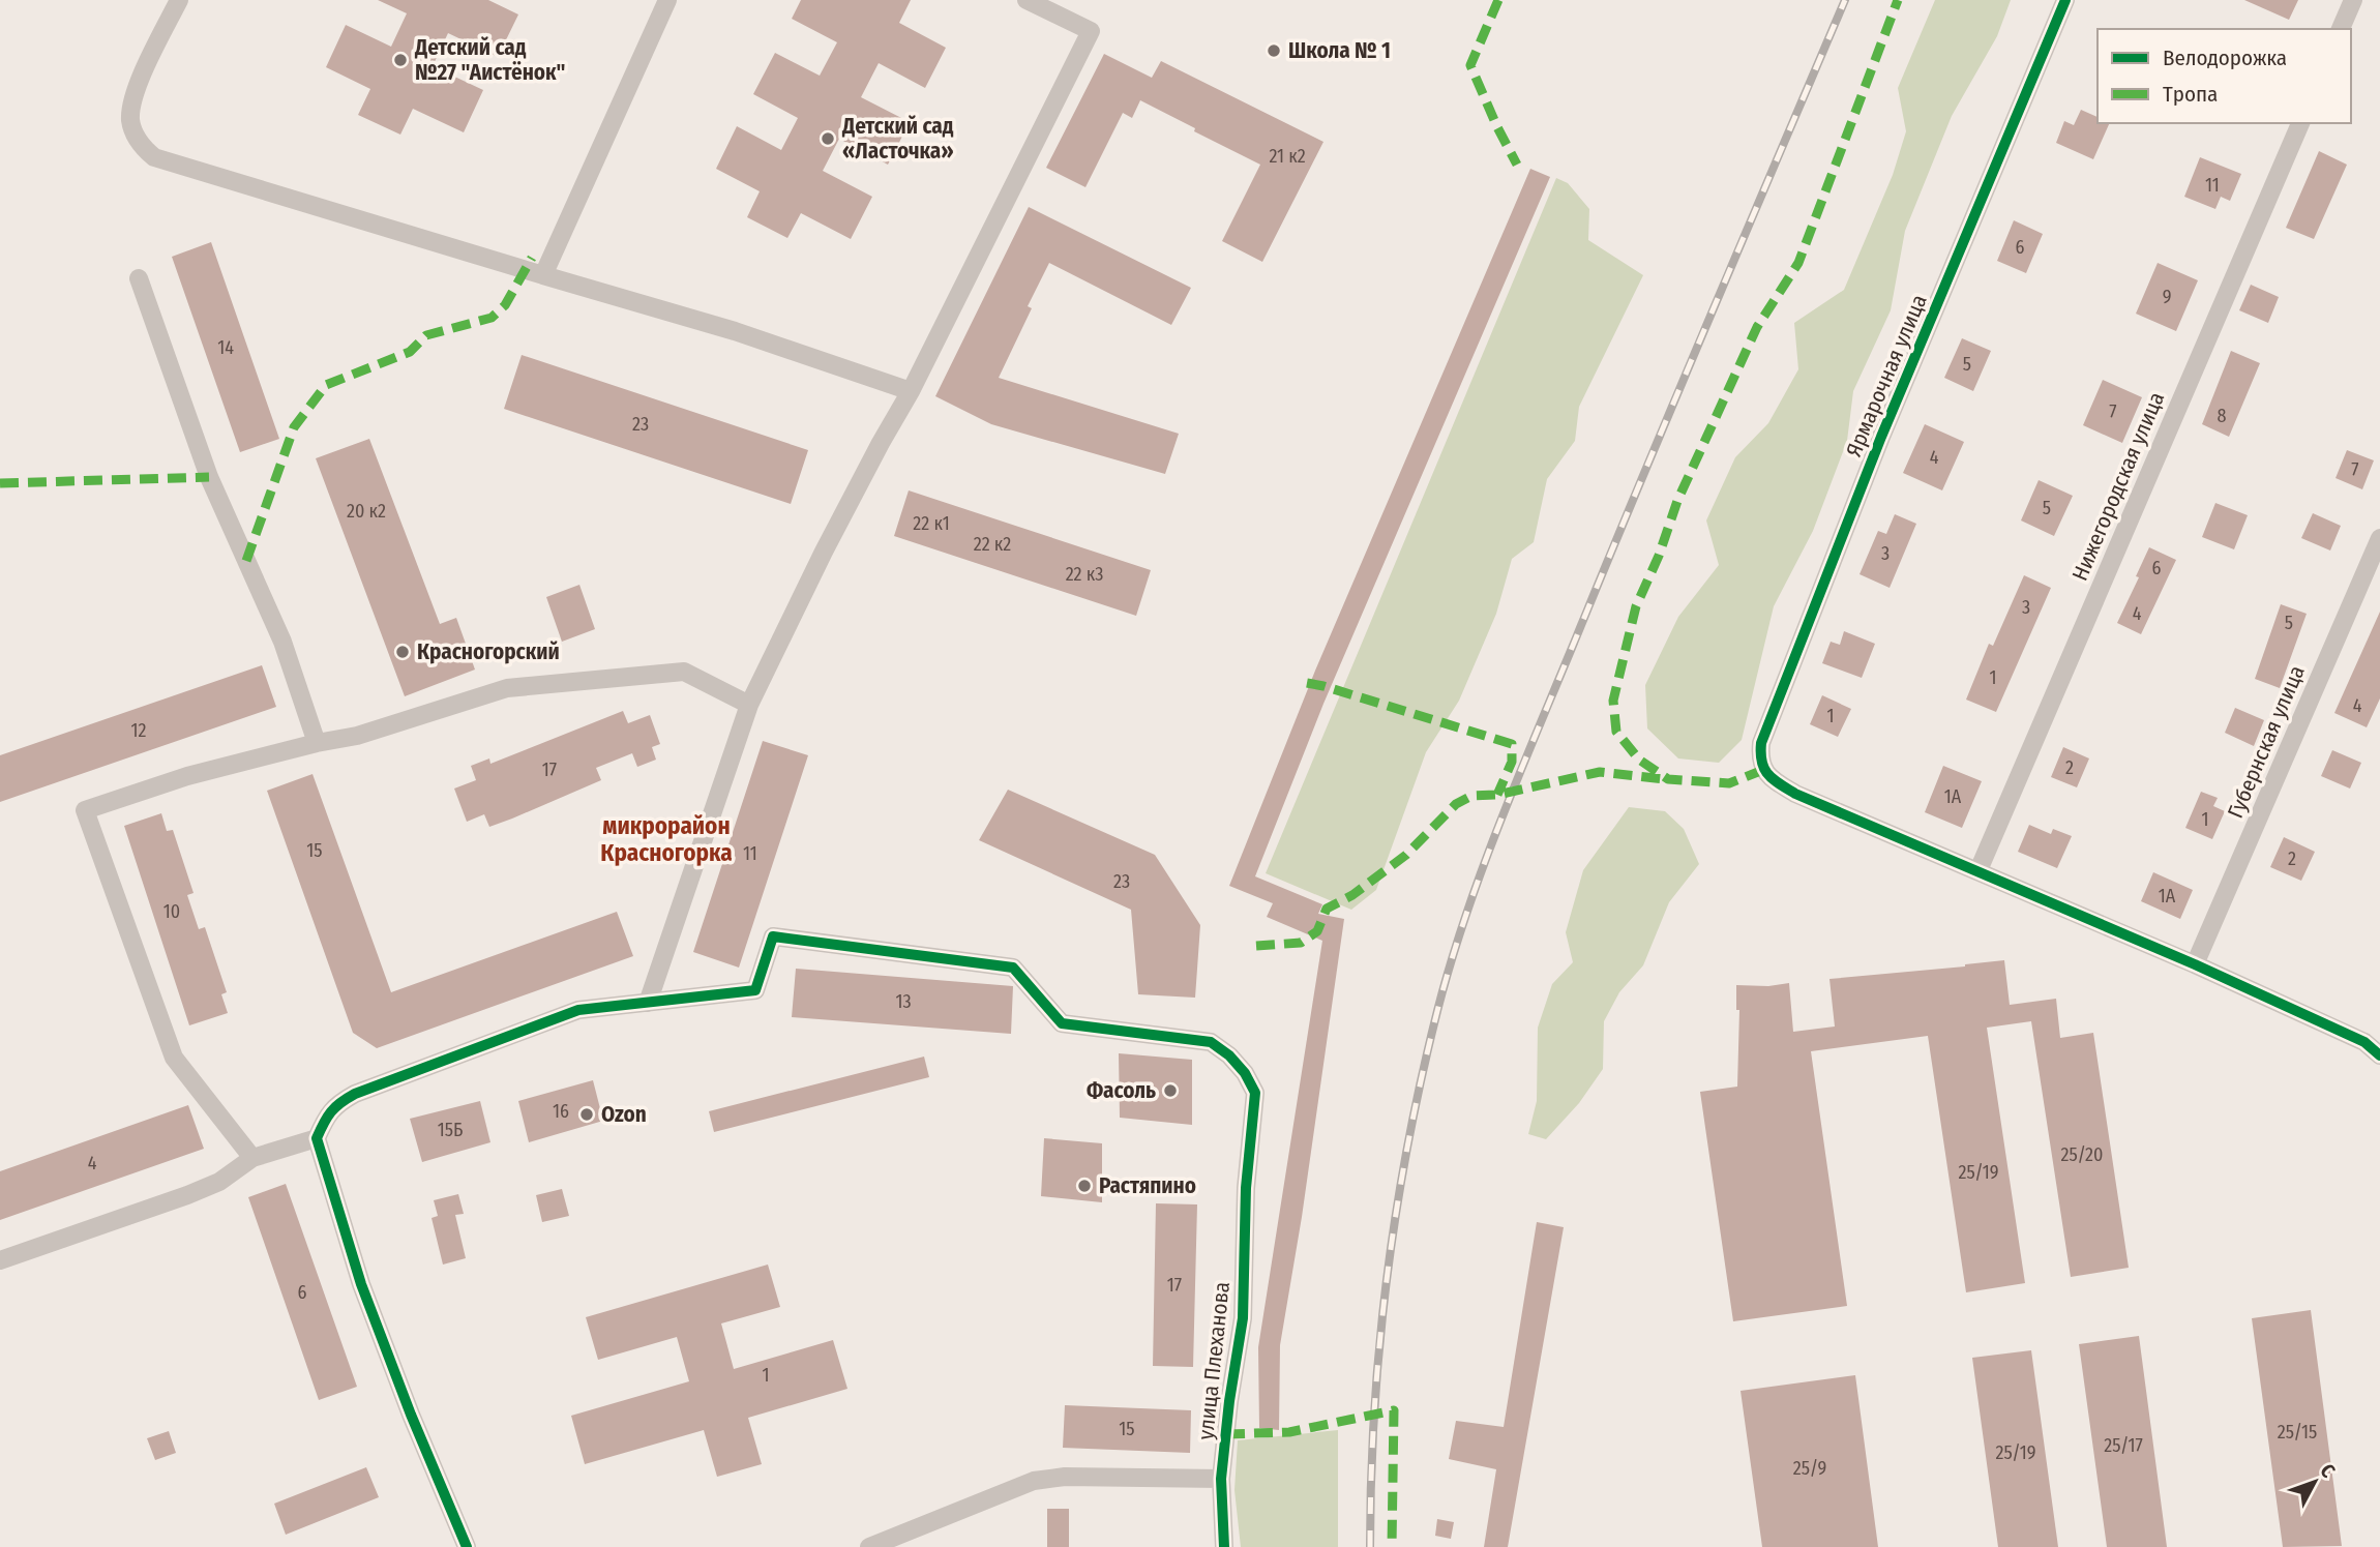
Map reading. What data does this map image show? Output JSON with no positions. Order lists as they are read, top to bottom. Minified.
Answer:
{"streets":{"street":["Ярмарочная улица","Нижегородская улица","Губернская улица","улица Плеханова"]},"crossings":[["Ярмарочная улица","Нижегородская улица"]],"districts":["микрорайон Красногорка"],"places":["Школа № 1","Детский сад №27 \"Аистёнок\"","Детский сад «Ласточка»","Красногорский","Фасоль","Ozon","Растяпино"],"house_numbers":["21 к2","11","6","9","14","5","7","8","23","4","7","5","20 к2","22 к1","22 к2","3","6","22 к3","3","4","5","1","4","1","12","2","17","1А","1","15","11","2","23","1А","10","13","16","15Б","25/20","4","25/19","17","6","1","15","25/15","25/17","25/19","25/9"],"legend":["Велодорожка","Тропа"],"north":"top right"}
